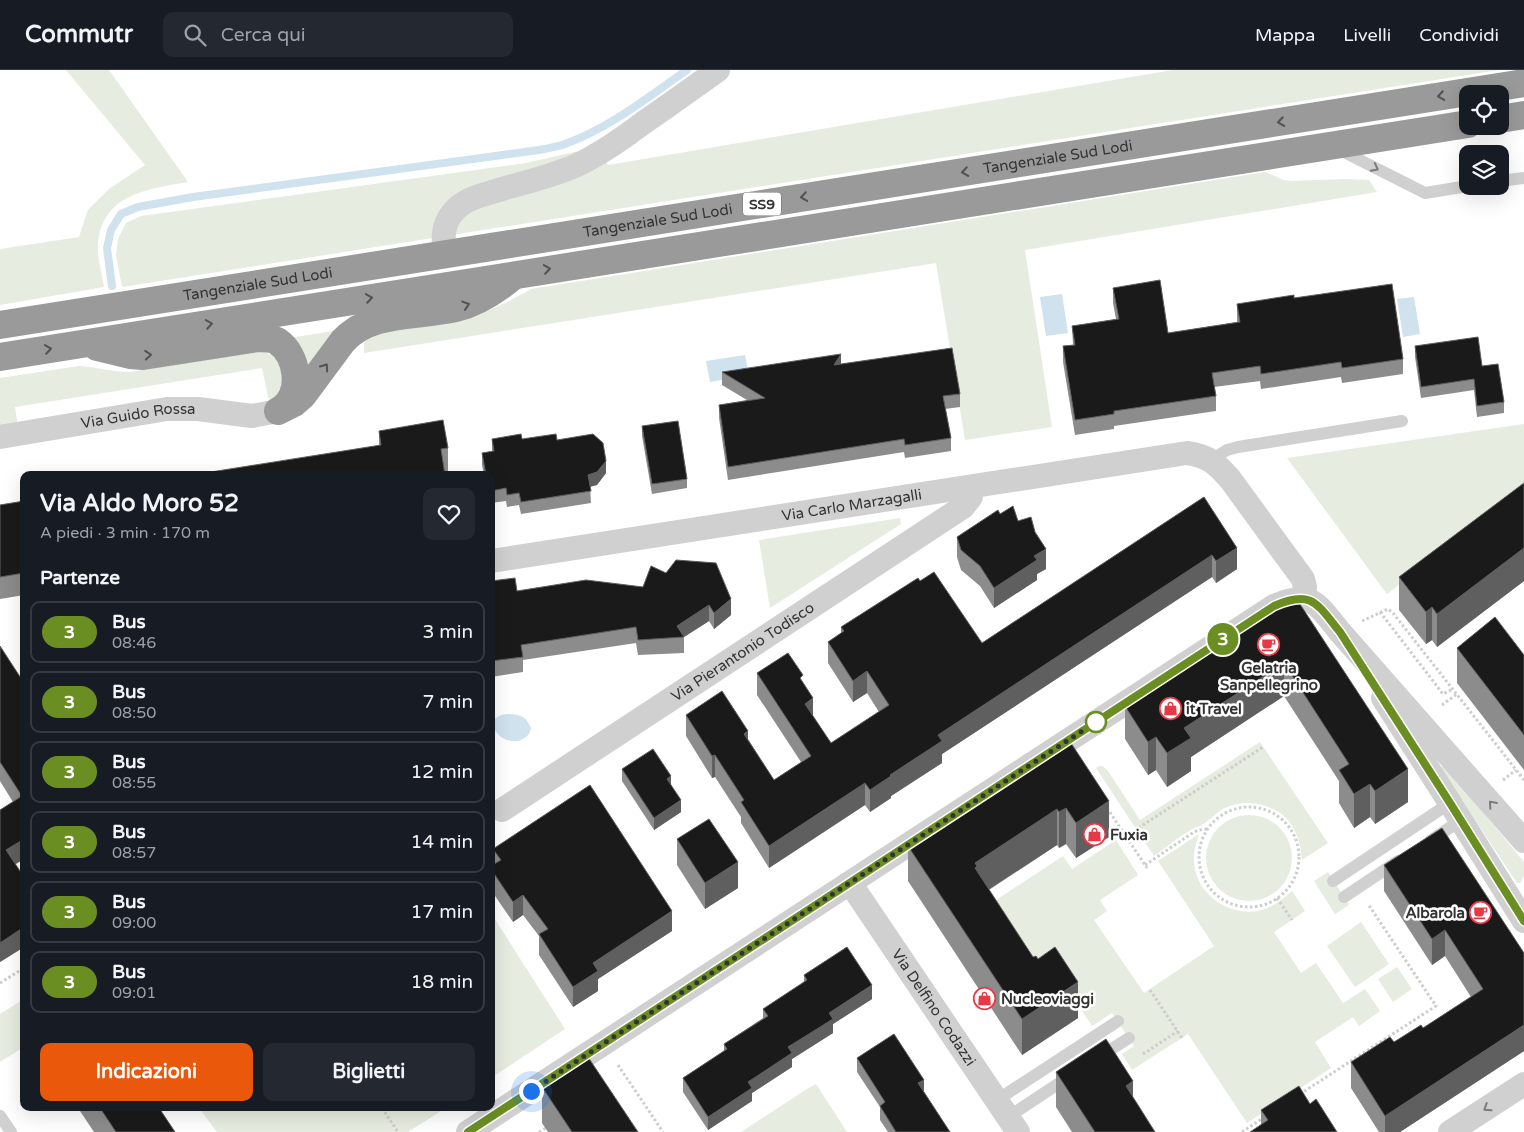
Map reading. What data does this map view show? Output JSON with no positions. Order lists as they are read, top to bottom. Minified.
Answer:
{"streets":{"highway":["Tangenziale Sud Lodi","SS9"],"street":["Via Guido Rossa","Via Carlo Marzagalli","Via Pierantonio Todisco","Via Delfino Codazzi"]},"crossings":[["Via Carlo Marzagalli","Via Pierantonio Todisco"]],"places":{"cafe":["Gelatria Sanpellegrino","Albarola"],"shop":["it Travel","Fuxia","Nucleoviaggi"]},"lines":["bus line 3"],"page":{"header":"Commutr","search":"Cerca qui","nav":["Mappa","Livelli","Condividi"],"on_map":"3","heading":[["Via Aldo Moro 52","A piedi · 3 min · 170 m"],"Partenze"],"list":[{"mark":"3","name":"Bus","note":"08:46","value":"3 min"},{"mark":"3","name":"Bus","note":"08:50","value":"7 min"},{"mark":"3","name":"Bus","note":"08:55","value":"12 min"},{"mark":"3","name":"Bus","note":"08:57","value":"14 min"},{"mark":"3","name":"Bus","note":"09:00","value":"17 min"},{"mark":"3","name":"Bus","note":"09:01","value":"18 min"}],"buttons":["Indicazioni","Biglietti"]}}
